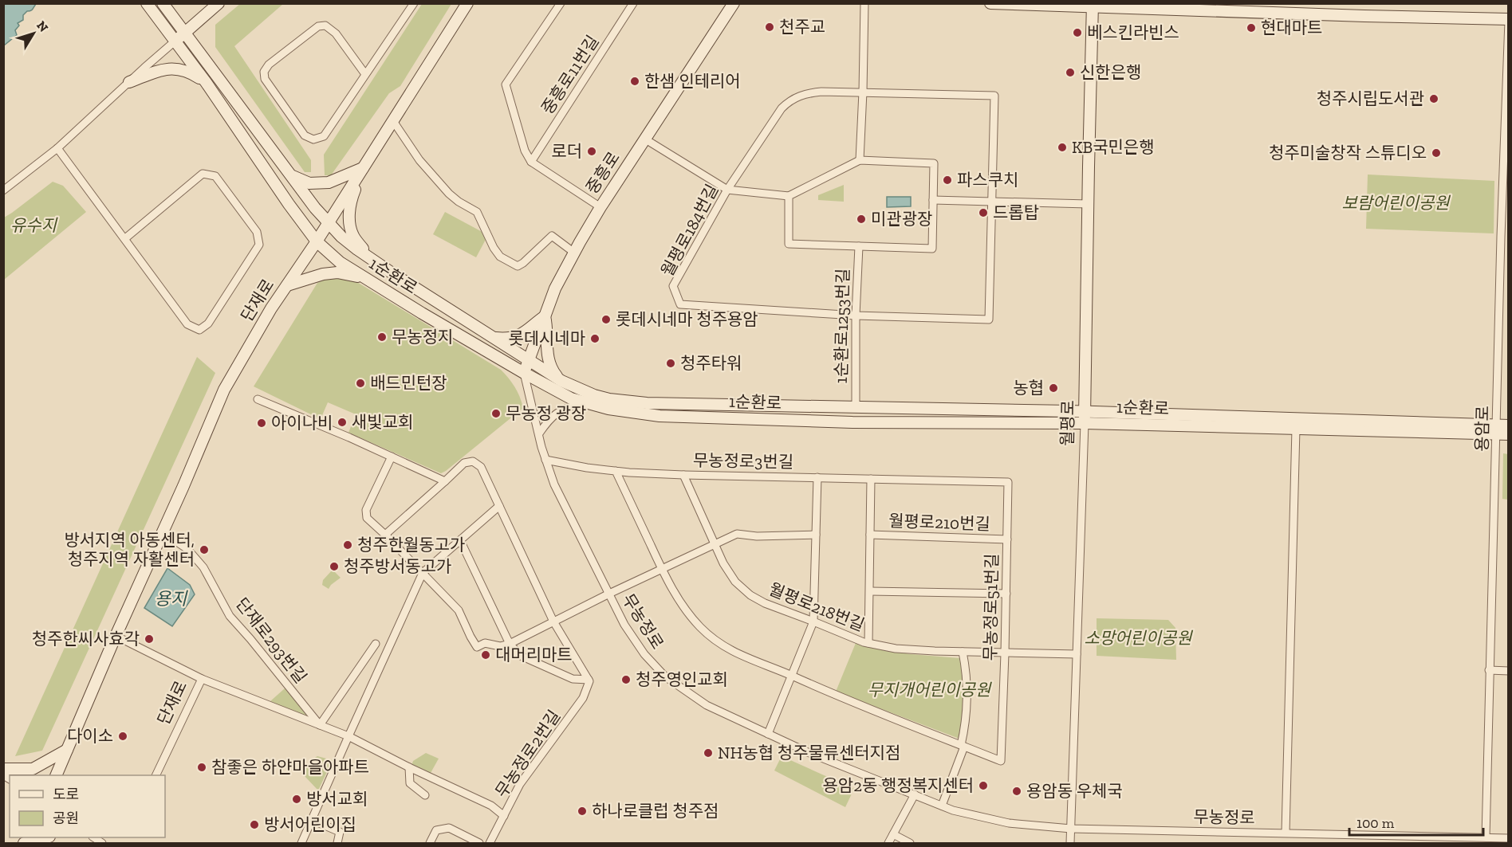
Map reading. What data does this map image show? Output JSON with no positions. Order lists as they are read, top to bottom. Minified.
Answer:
{"streets":{"street":["중흥로11번길","중흥로","월평로184번길","1순환로","단재로","1순환로1253번길","월평로","용암로","무농정로3번길","월평로210번길","월평로218번길","무농정로51번길","무농정로","단재로293번길","무농정로2번길"]},"crossings":[["중흥로","1순환로"],["중흥로","무농정로"],["월평로184번길","1순환로1253번길"],["1순환로","단재로"],["1순환로","1순환로1253번길"],["1순환로","월평로"],["1순환로","용암로"],["1순환로","무농정로"],["단재로","단재로293번길"],["월평로","월평로218번길"],["월평로","무농정로"],["용암로","무농정로"],["무농정로3번길","월평로218번길"],["무농정로3번길","무농정로51번길"],["무농정로3번길","무농정로"],["월평로210번길","월평로218번길"],["월평로210번길","무농정로51번길"],["월평로218번길","무농정로51번길"],["단재로293번길","무농정로2번길"]],"water":["용지"],"parks":["보람어린이공원","유수지","소망어린이공원","무지개어린이공원"],"places":["천주교","현대마트","베스킨라빈스","신한은행","한샘 인테리어","청주시립도서관","KB국민은행","로더","청주미술창작 스튜디오","파스쿠치","드롭탑","미관광장","롯데시네마 청주용암","무농정지","롯데시네마","청주타워","배드민턴장","농협","무농정 광장","새빛교회","아이나비","청주한월동고가","방서지역 아동센터, 청주지역 자활센터","청주방서동고가","청주한씨사효각","대머리마트","청주영인교회","다이소","NH농협 청주물류센터지점","참좋은 하얀마을아파트","용암2동 행정복지센터","용암동 우체국","방서교회","하나로클럽 청주점","방서어린이집"],"legend":["도로","공원"],"scale_bar":"100 m","north":"top right"}
